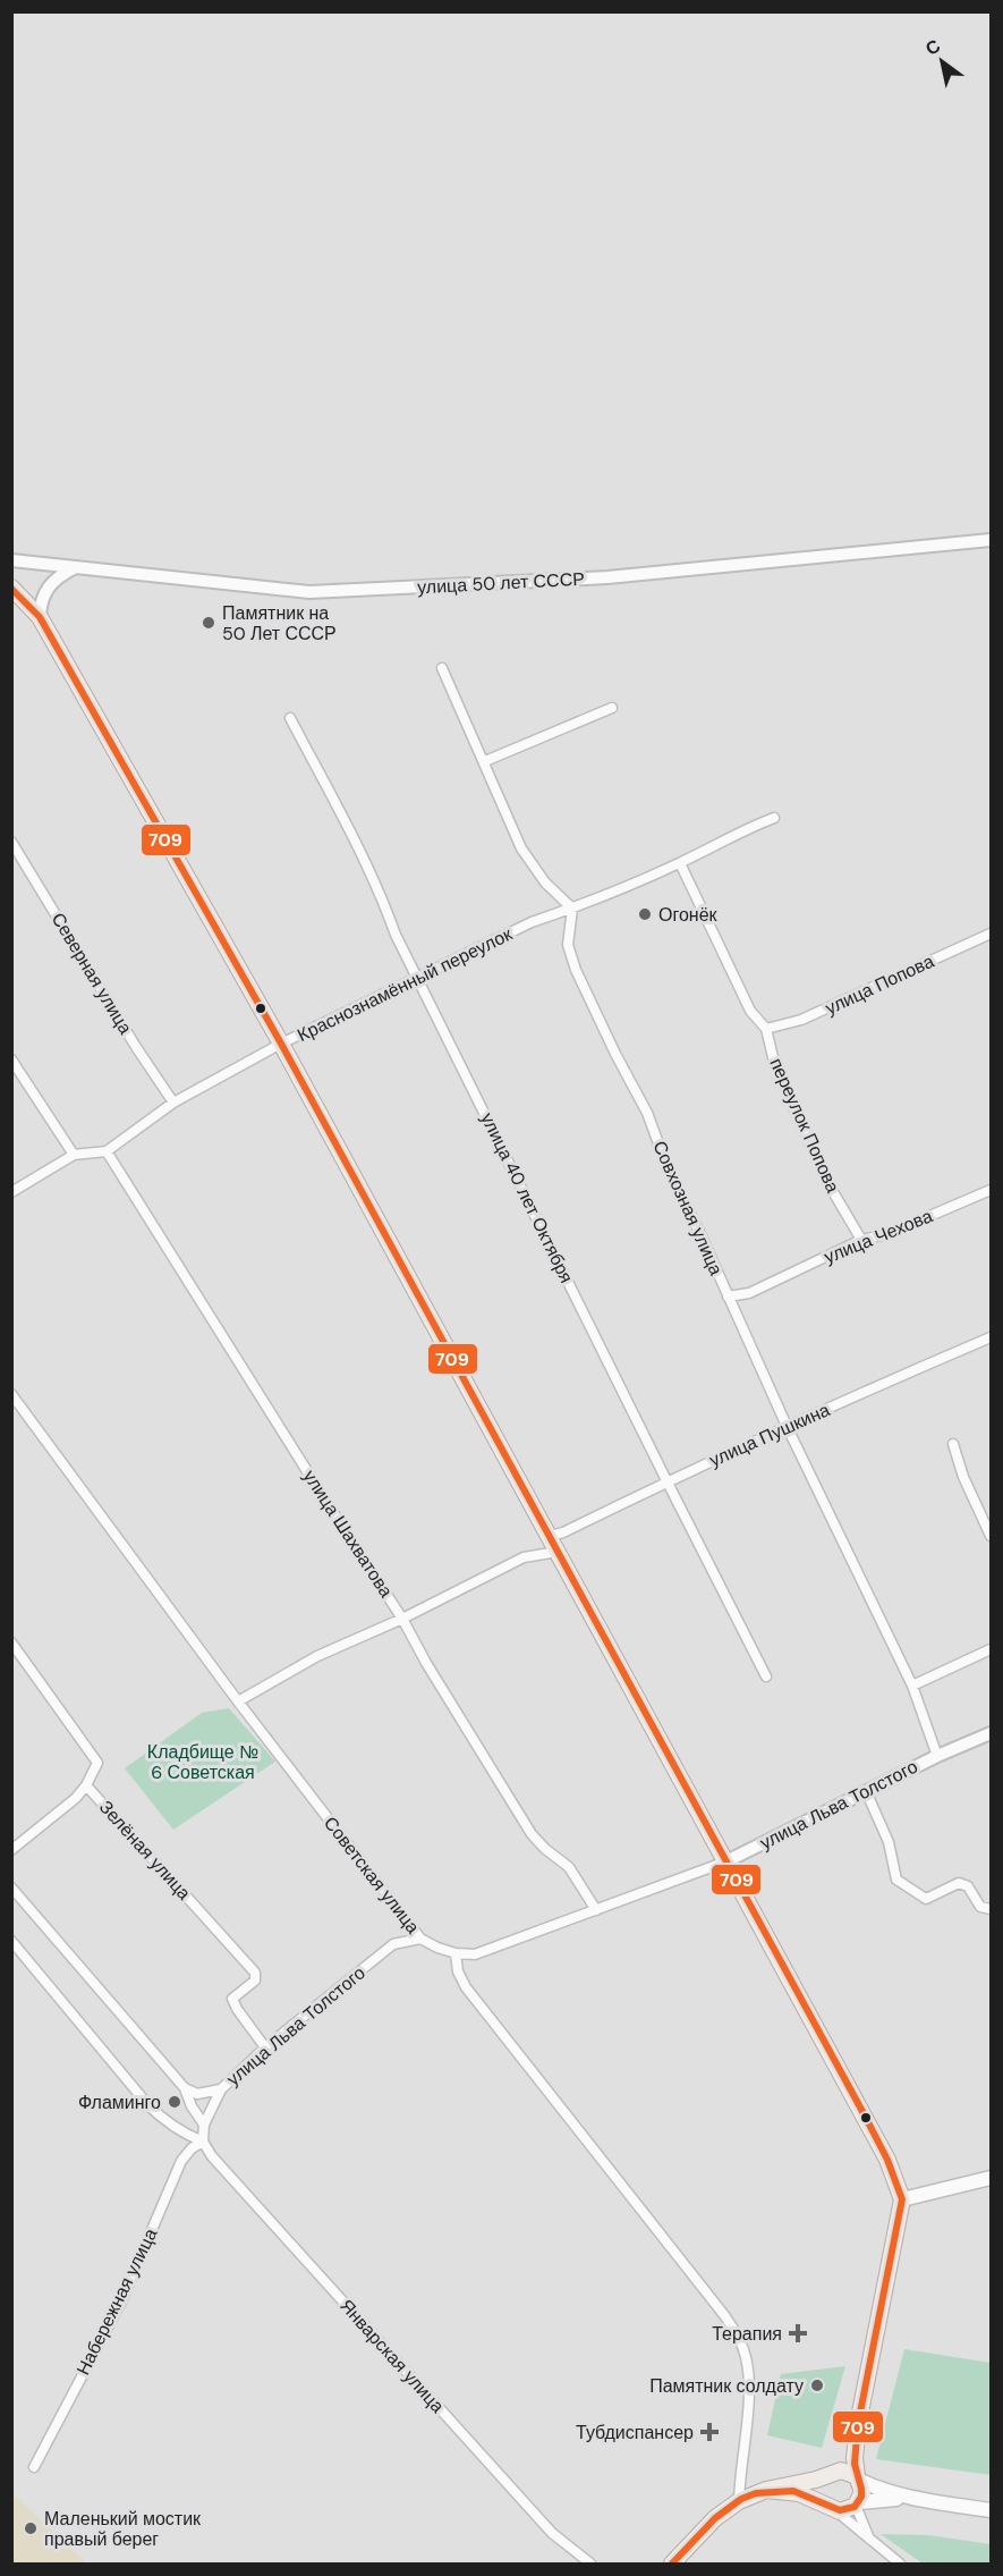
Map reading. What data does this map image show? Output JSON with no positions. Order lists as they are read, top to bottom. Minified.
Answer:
{"streets":{"street":["улица 50 лет СССР","Северная улица","Краснознамённый переулок","улица Попова","переулок Попова","улица 40 лет Октября","Совхозная улица","улица Чехова","улица Пушкина","улица Шахватова","улица Льва Толстого","Зелёная улица","Советская улица","Набережная улица","Январская улица"]},"crossings":[["Северная улица","Краснознамённый переулок"],["Краснознамённый переулок","переулок Попова"],["Краснознамённый переулок","улица 40 лет Октября"],["Краснознамённый переулок","Совхозная улица"],["Краснознамённый переулок","улица Шахватова"],["улица Попова","переулок Попова"],["переулок Попова","улица Чехова"],["улица 40 лет Октября","улица Пушкина"],["Совхозная улица","улица Чехова"],["Совхозная улица","улица Пушкина"],["Совхозная улица","улица Льва Толстого"],["улица Шахватова","улица Льва Толстого"],["улица Льва Толстого","Зелёная улица"],["улица Льва Толстого","Советская улица"],["улица Льва Толстого","Набережная улица"],["улица Льва Толстого","Январская улица"],["Набережная улица","Январская улица"]],"parks":["Кладбище № 6 Советская"],"places":{"other":["Памятник на 50 Лет СССР","Огонёк","Фламинго","Памятник солдату","Маленький мостик правый берег"],"health":["Терапия","Тубдиспансер"]},"lines":["transit line 709"],"north":"top left"}
